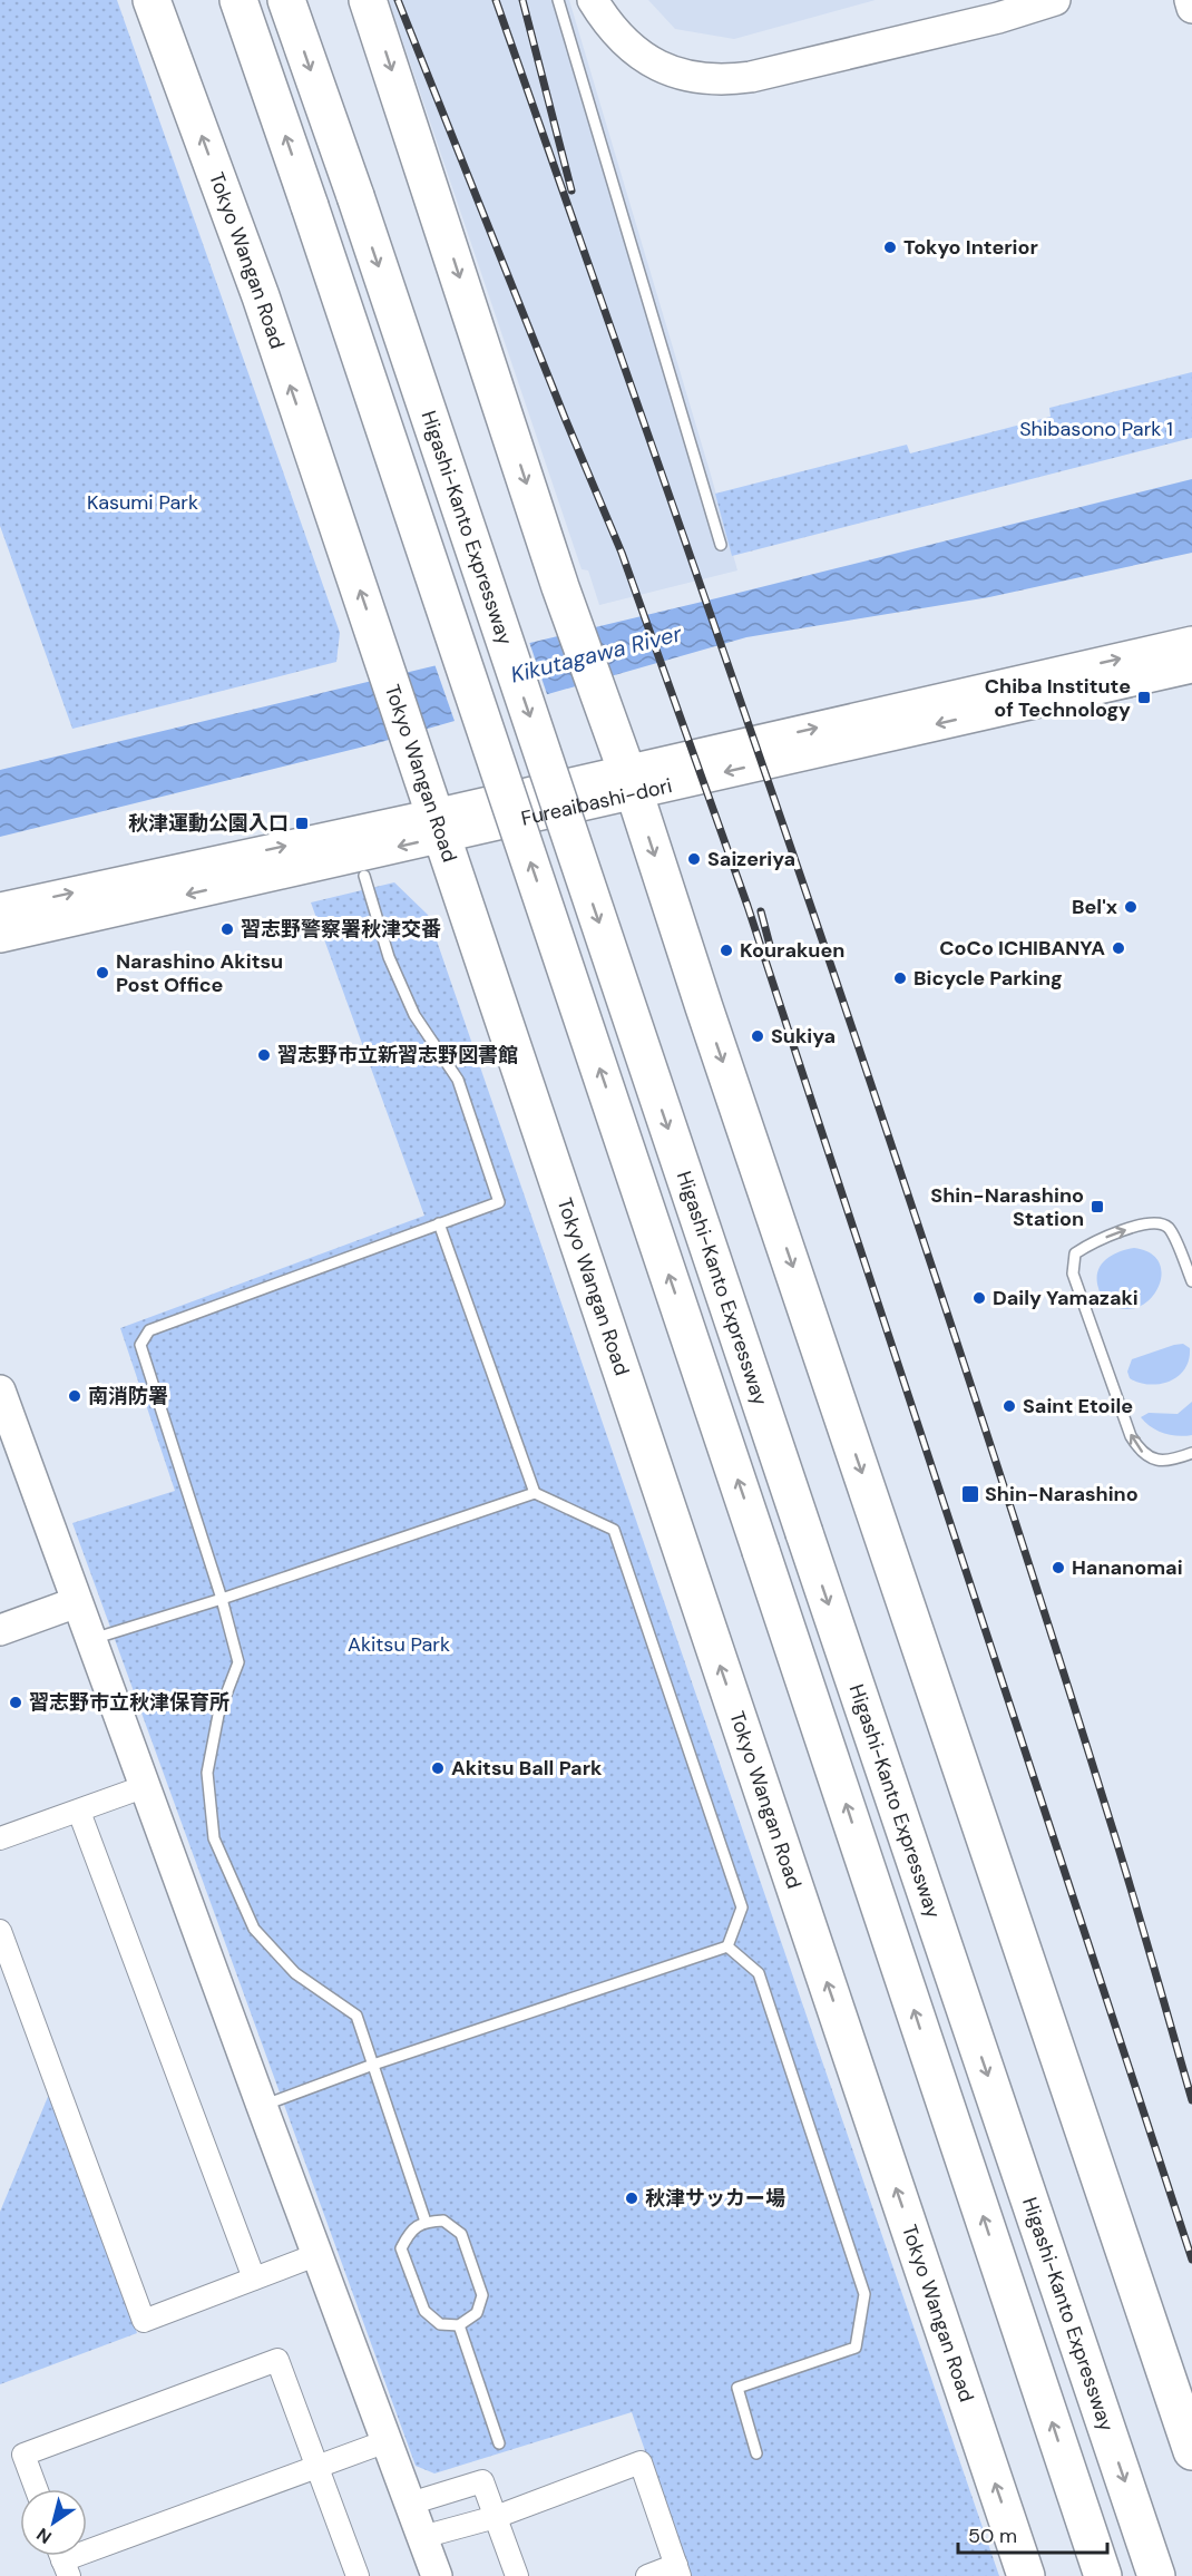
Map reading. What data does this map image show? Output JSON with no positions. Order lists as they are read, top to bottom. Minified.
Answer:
{"streets":{"highway":["Tokyo Wangan Road","Higashi-Kanto Expressway"],"street":["Fureaibashi-dori"]},"crossings":[["Tokyo Wangan Road","Fureaibashi-dori"]],"water":["Kikutagawa River"],"parks":["Shibasono Park 1","Kasumi Park","Akitsu Park"],"places":{"other":["Tokyo Interior","Saizeriya","Bel'x","習志野警察署秋津交番","CoCo ICHIBANYA","Kourakuen","Narashino Akitsu Post Office","Bicycle Parking","Sukiya","習志野市立新習志野図書館","Daily Yamazaki","南消防署","Saint Etoile","Hananomai","習志野市立秋津保育所","Akitsu Ball Park","秋津サッカー場"],"transit":["Chiba Institute of Technology","秋津運動公園入口","Shin-Narashino Station","Shin-Narashino"]},"scale_bar":"50 m","north":"bottom left"}
